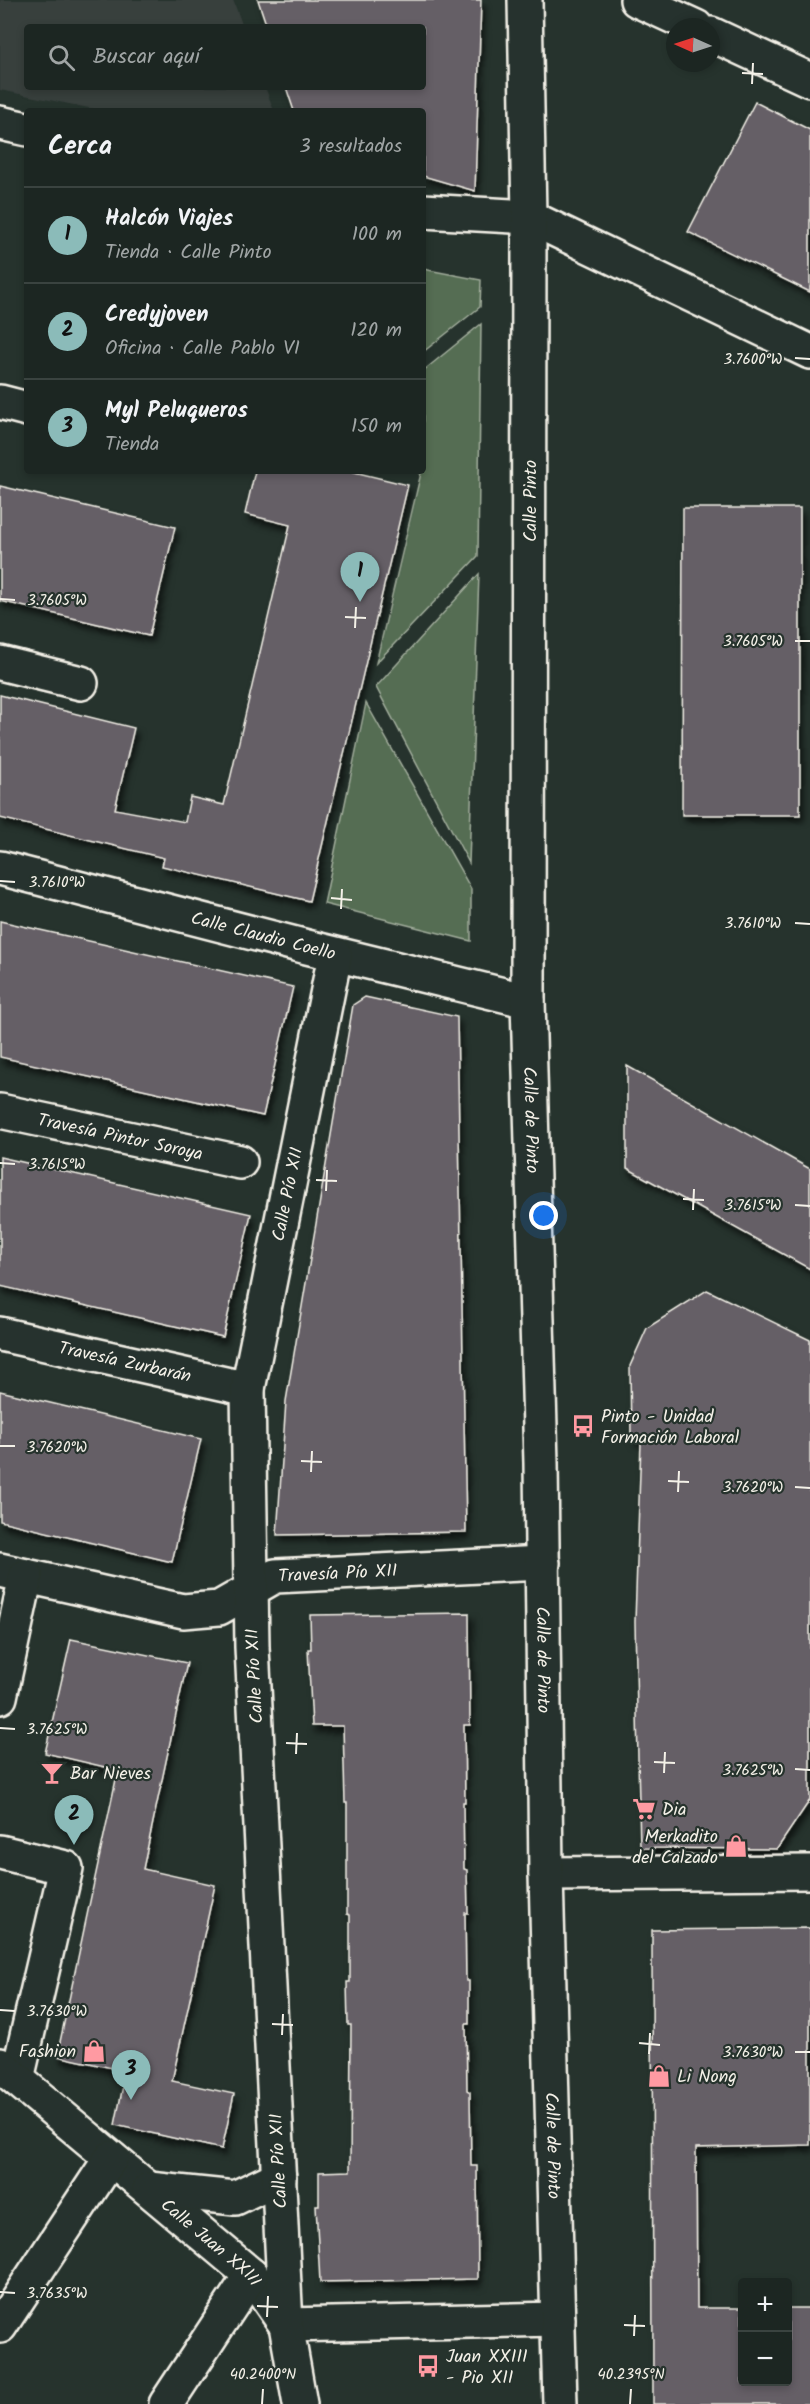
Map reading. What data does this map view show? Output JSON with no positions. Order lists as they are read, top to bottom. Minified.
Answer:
{"streets":{"street":["Calle Pinto","Calle Claudio Coello","Calle de Pinto","Travesía Pintor Soroya","Calle Pío XII","Travesía Zurbarán","Travesía Pío XII","Calle Juan XXIII"]},"crossings":[["Calle Pinto","Calle Claudio Coello"],["Calle Pinto","Calle de Pinto"],["Calle Claudio Coello","Calle de Pinto"],["Calle Claudio Coello","Calle Pío XII"],["Calle de Pinto","Travesía Pío XII"],["Calle Pío XII","Travesía Zurbarán"],["Calle Pío XII","Travesía Pío XII"],["Calle Pío XII","Calle Juan XXIII"]],"places":{"bus stop":["Pinto - Unidad Formación Laboral","Juan XXIII - Pio XII"],"bar":["Bar Nieves"],"supermarket":["Dia"],"shop":["Merkadito del Calzado","Fashion","Li Nong"]},"north":"left","page":{"search":"Buscar aquí","heading":["Cerca","3 resultados"],"list":[{"mark":"1","name":"Halcón Viajes","note":"Tienda · Calle Pinto","value":"100 m"},{"mark":"2","name":"Credyjoven","note":"Oficina · Calle Pablo VI","value":"120 m"},{"mark":"3","name":"Myl Peluqueros","note":"Tienda","value":"150 m"}],"pins":["1","2","3"],"map_buttons":["+","−"]},"coordinates":["3.7600°W","3.7605°W","3.7610°W","3.7615°W","3.7620°W","3.7625°W","3.7630°W","3.7635°W","40.2400°N","40.2395°N"]}
